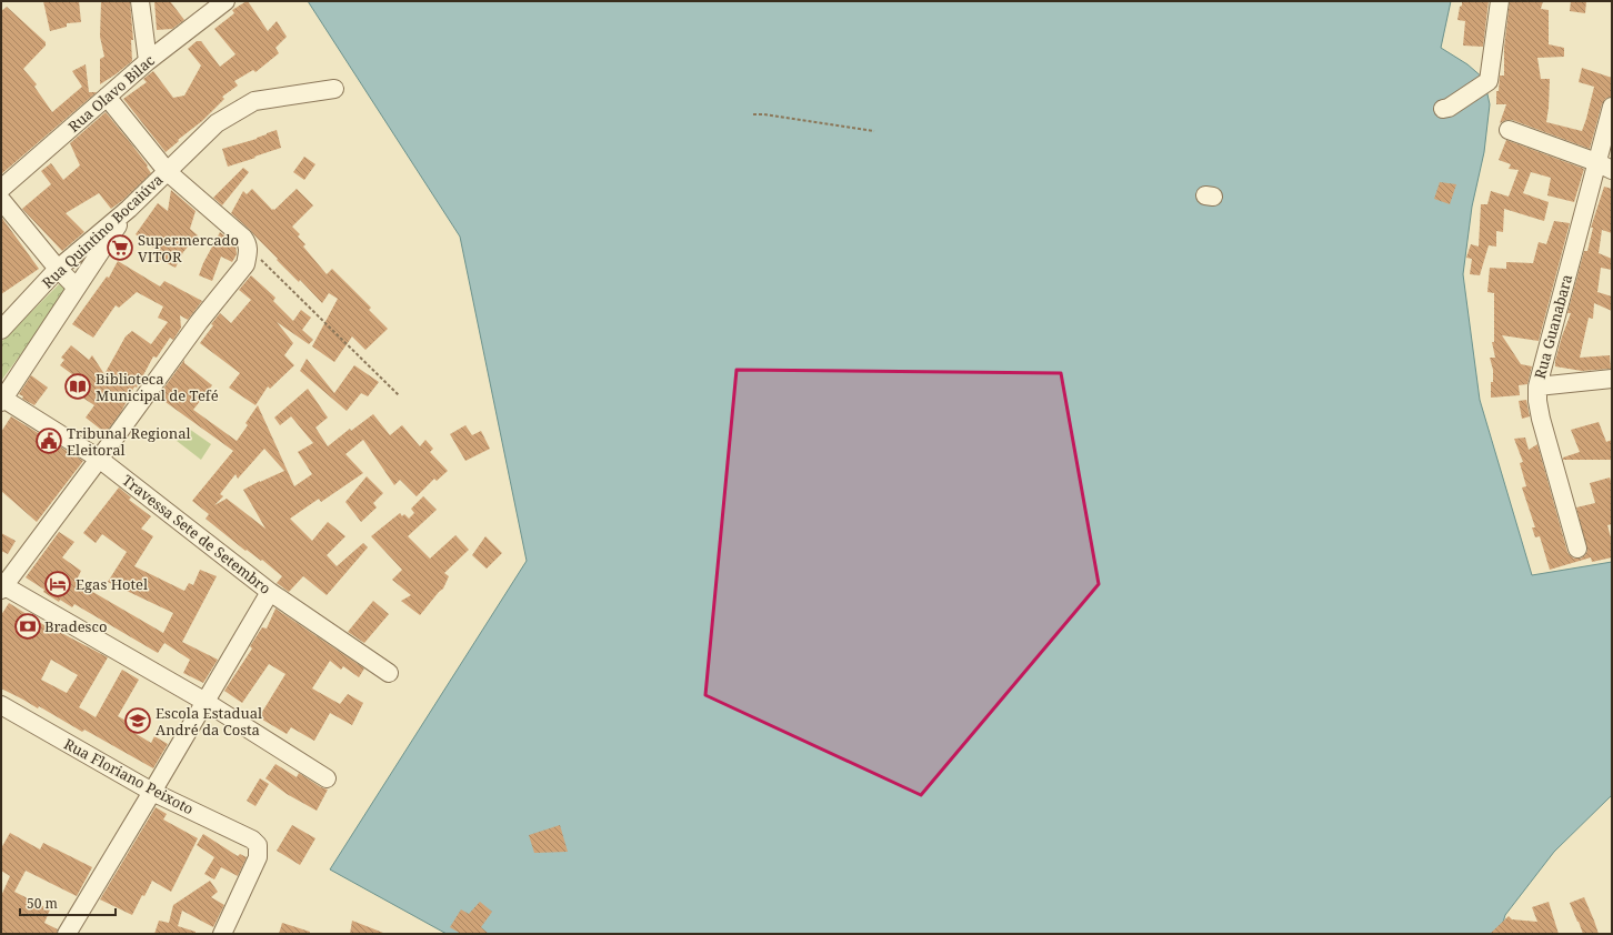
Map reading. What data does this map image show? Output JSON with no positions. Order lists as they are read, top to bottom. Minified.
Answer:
{"streets":{"street":["Rua Olavo Bilac","Rua Quintino Bocaiúva","Rua Guanabara","Travessa Sete de Setembro","Rua Floriano Peixoto"]},"places":{"supermarket":["Supermercado VITOR"],"library":["Biblioteca Municipal de Tefé"],"public building":["Tribunal Regional Eleitoral"],"hotel":["Egas Hotel"],"bank":["Bradesco"],"school or university":["Escola Estadual André da Costa"]},"scale_bar":"50 m"}
